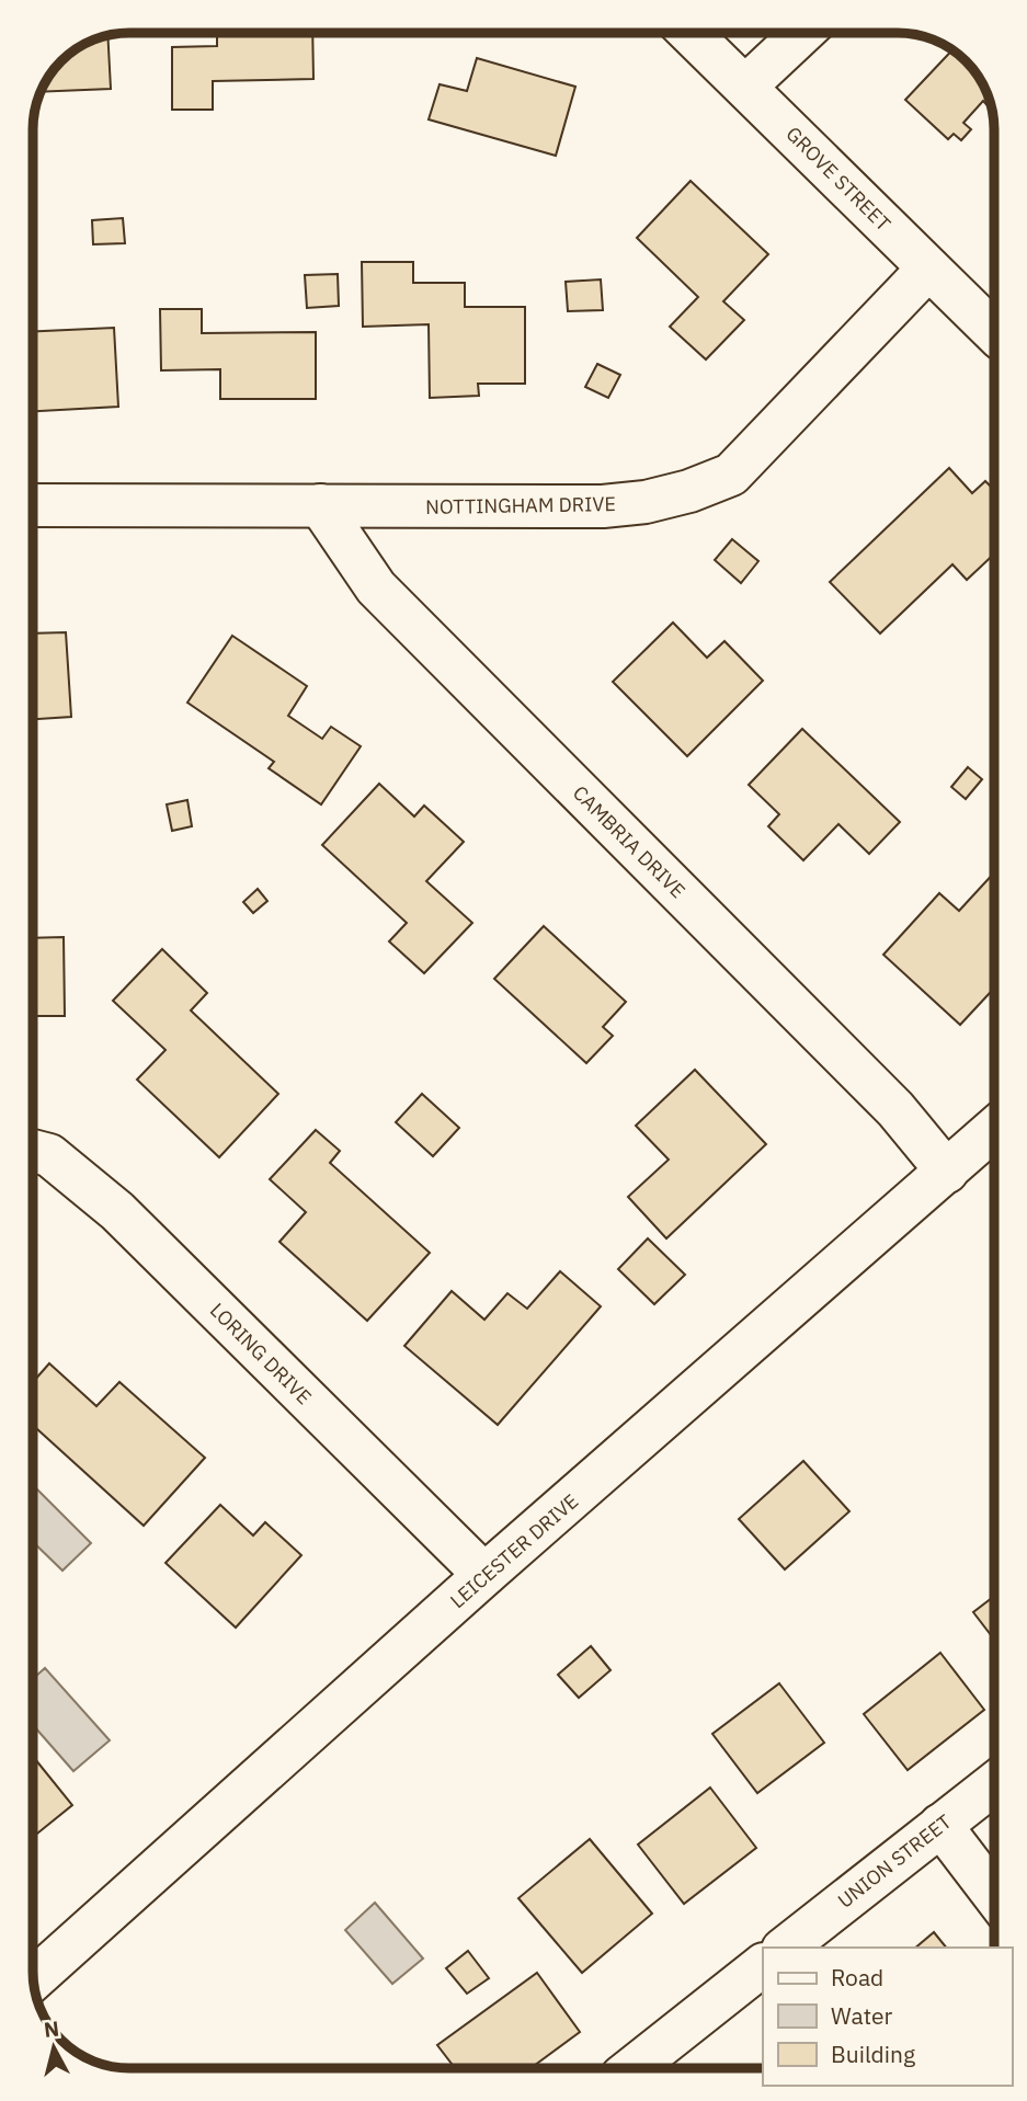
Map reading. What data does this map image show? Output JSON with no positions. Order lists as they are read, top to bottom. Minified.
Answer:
{"streets":{"street":["GROVE STREET","NOTTINGHAM DRIVE","CAMBRIA DRIVE","LORING DRIVE","LEICESTER DRIVE","UNION STREET"]},"crossings":[["GROVE STREET","NOTTINGHAM DRIVE"],["NOTTINGHAM DRIVE","CAMBRIA DRIVE"],["CAMBRIA DRIVE","LEICESTER DRIVE"],["LORING DRIVE","LEICESTER DRIVE"]],"legend":["Road","Water","Building"],"north":"top"}
